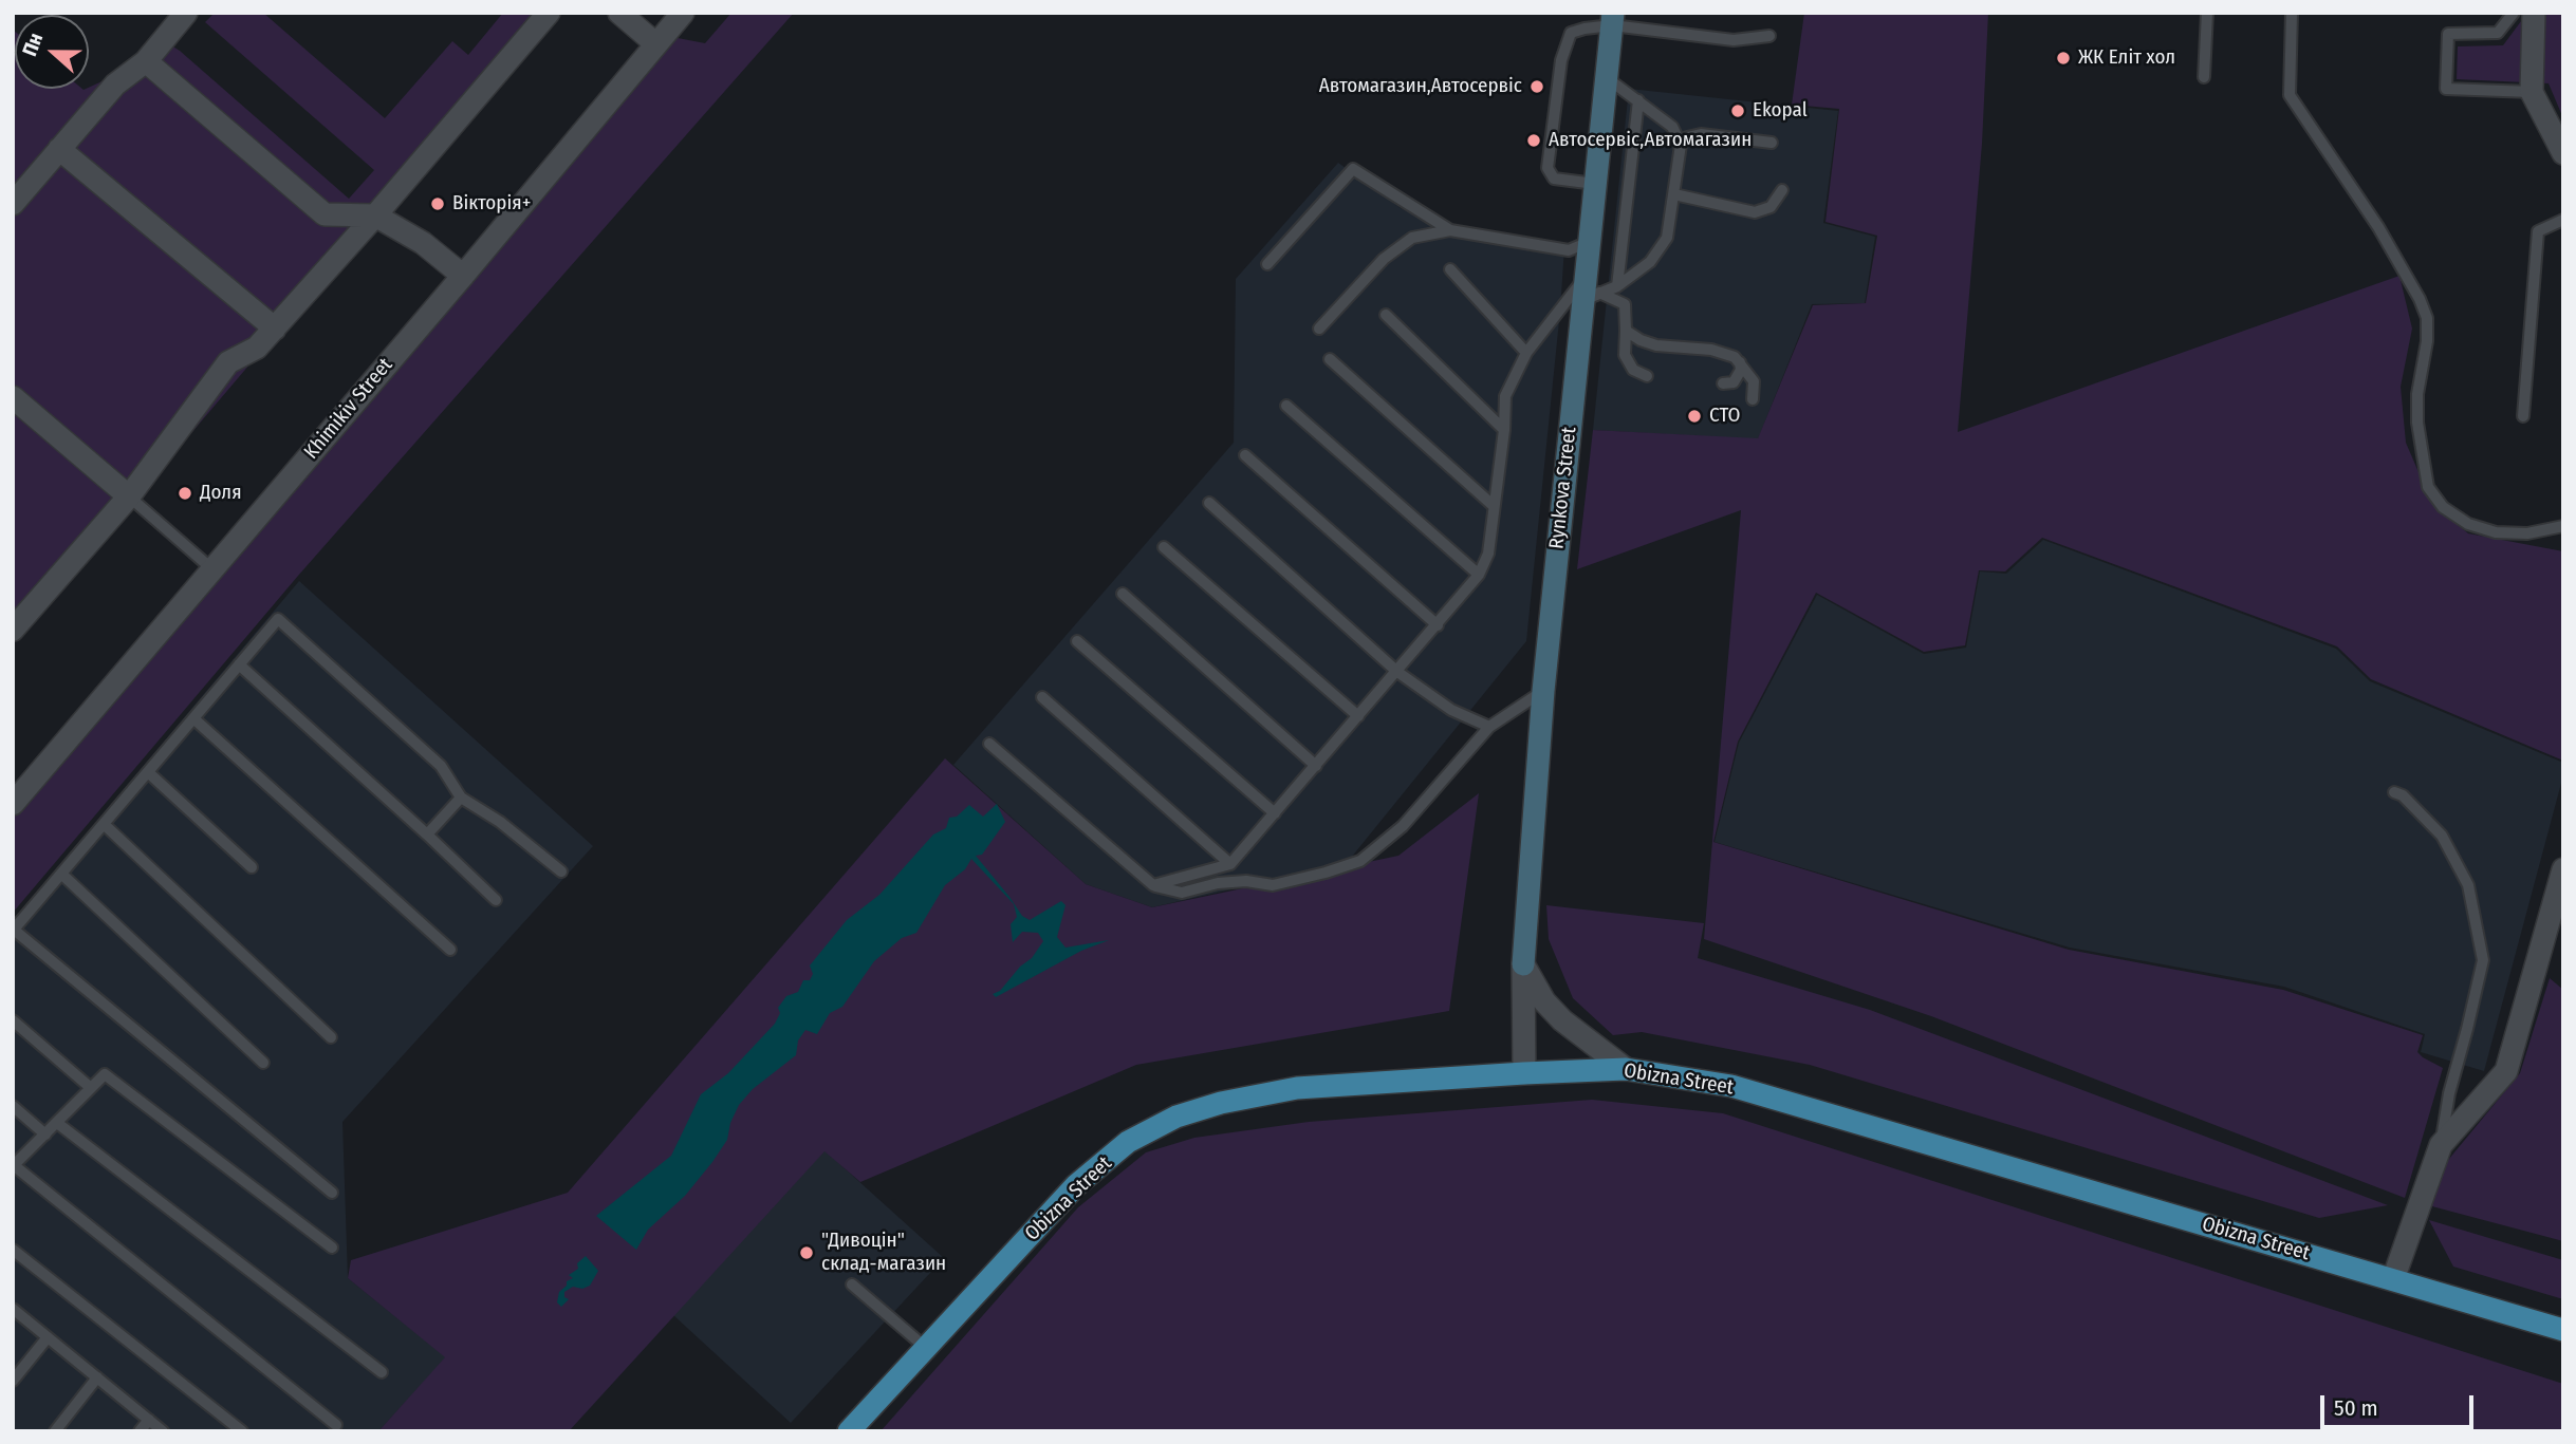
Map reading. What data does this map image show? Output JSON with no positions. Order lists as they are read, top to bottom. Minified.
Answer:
{"streets":{"main road":["Rynkova Street","Obizna Street"],"street":["Khimikiv Street"]},"crossings":[["Rynkova Street","Obizna Street"]],"places":["ЖК Еліт хол","Автомагазин,Автосервіс","Ekopal","Автосервіс,Автомагазин","Вікторія+","СТО","Доля","\"Дивоцін\" склад-магазин"],"scale_bar":"50 m","north":"left"}
